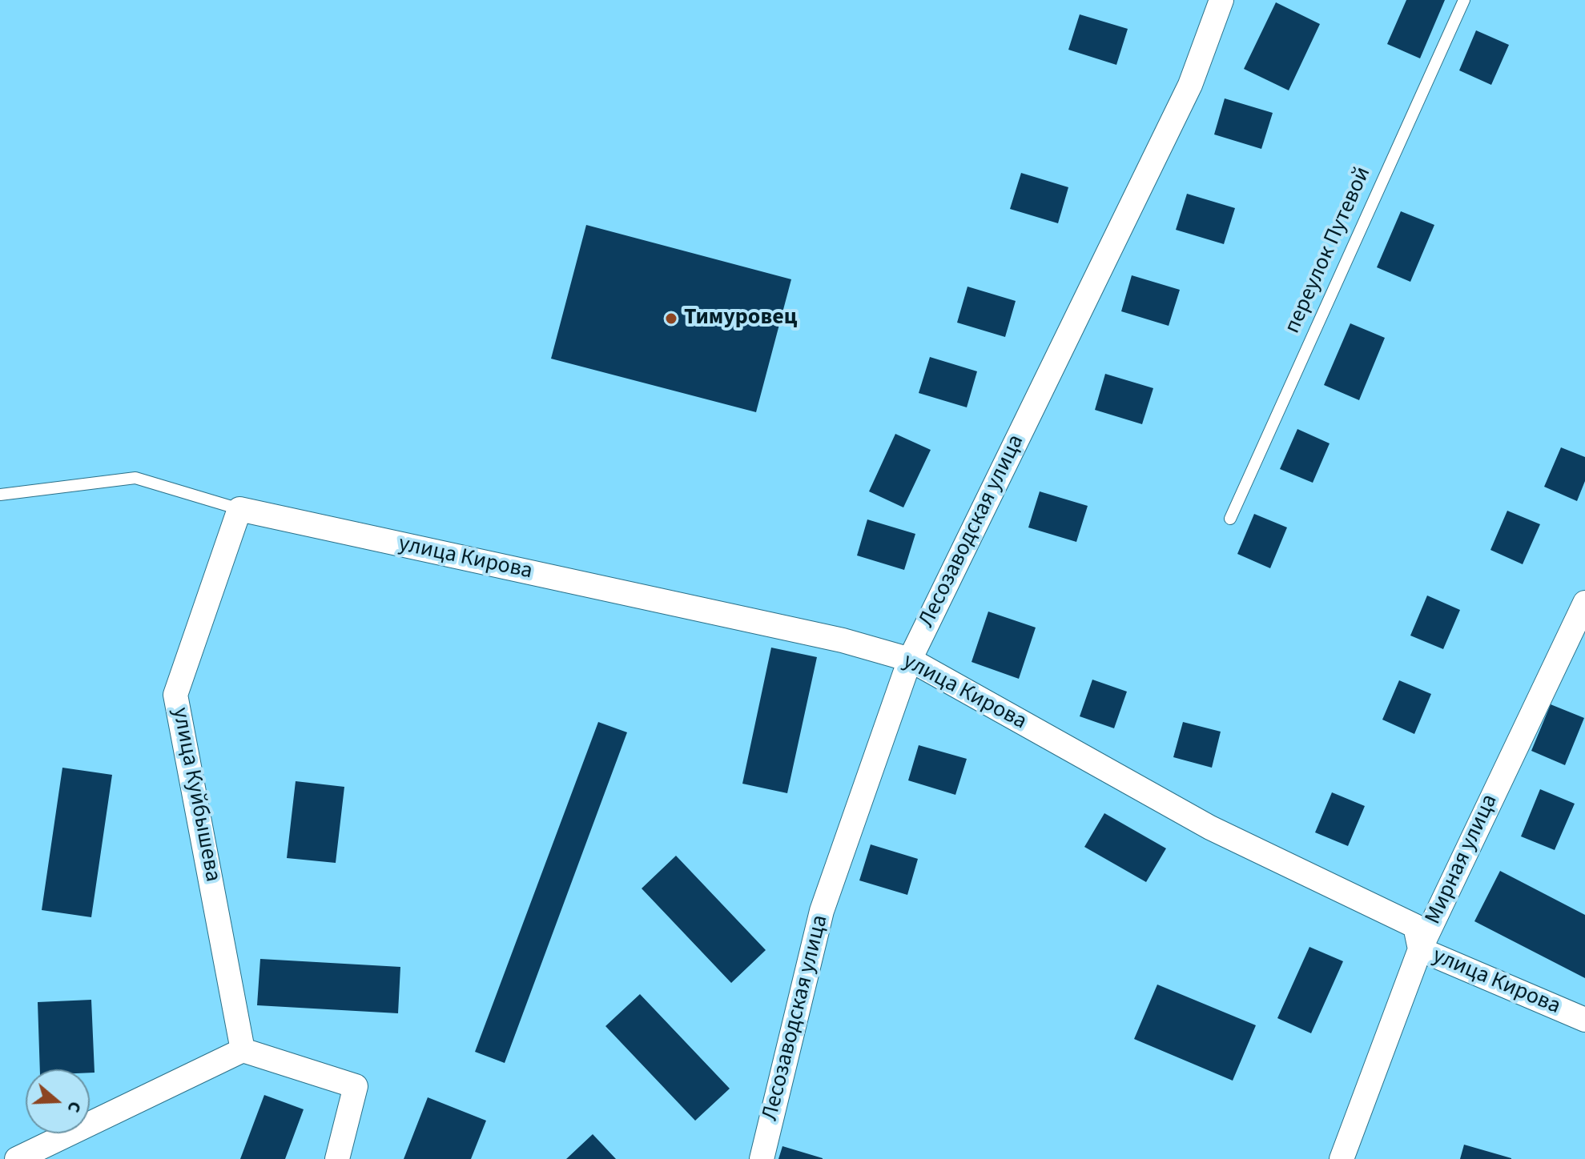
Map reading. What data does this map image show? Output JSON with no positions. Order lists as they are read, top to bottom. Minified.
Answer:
{"streets":{"street":["Лесозаводская улица","улица Кирова","улица Куйбышева","Мирная улица"],"lane":["переулок Путевой"]},"crossings":[["Лесозаводская улица","улица Кирова"],["улица Кирова","улица Куйбышева"],["улица Кирова","Мирная улица"]],"places":["Тимуровец"],"north":"right"}
